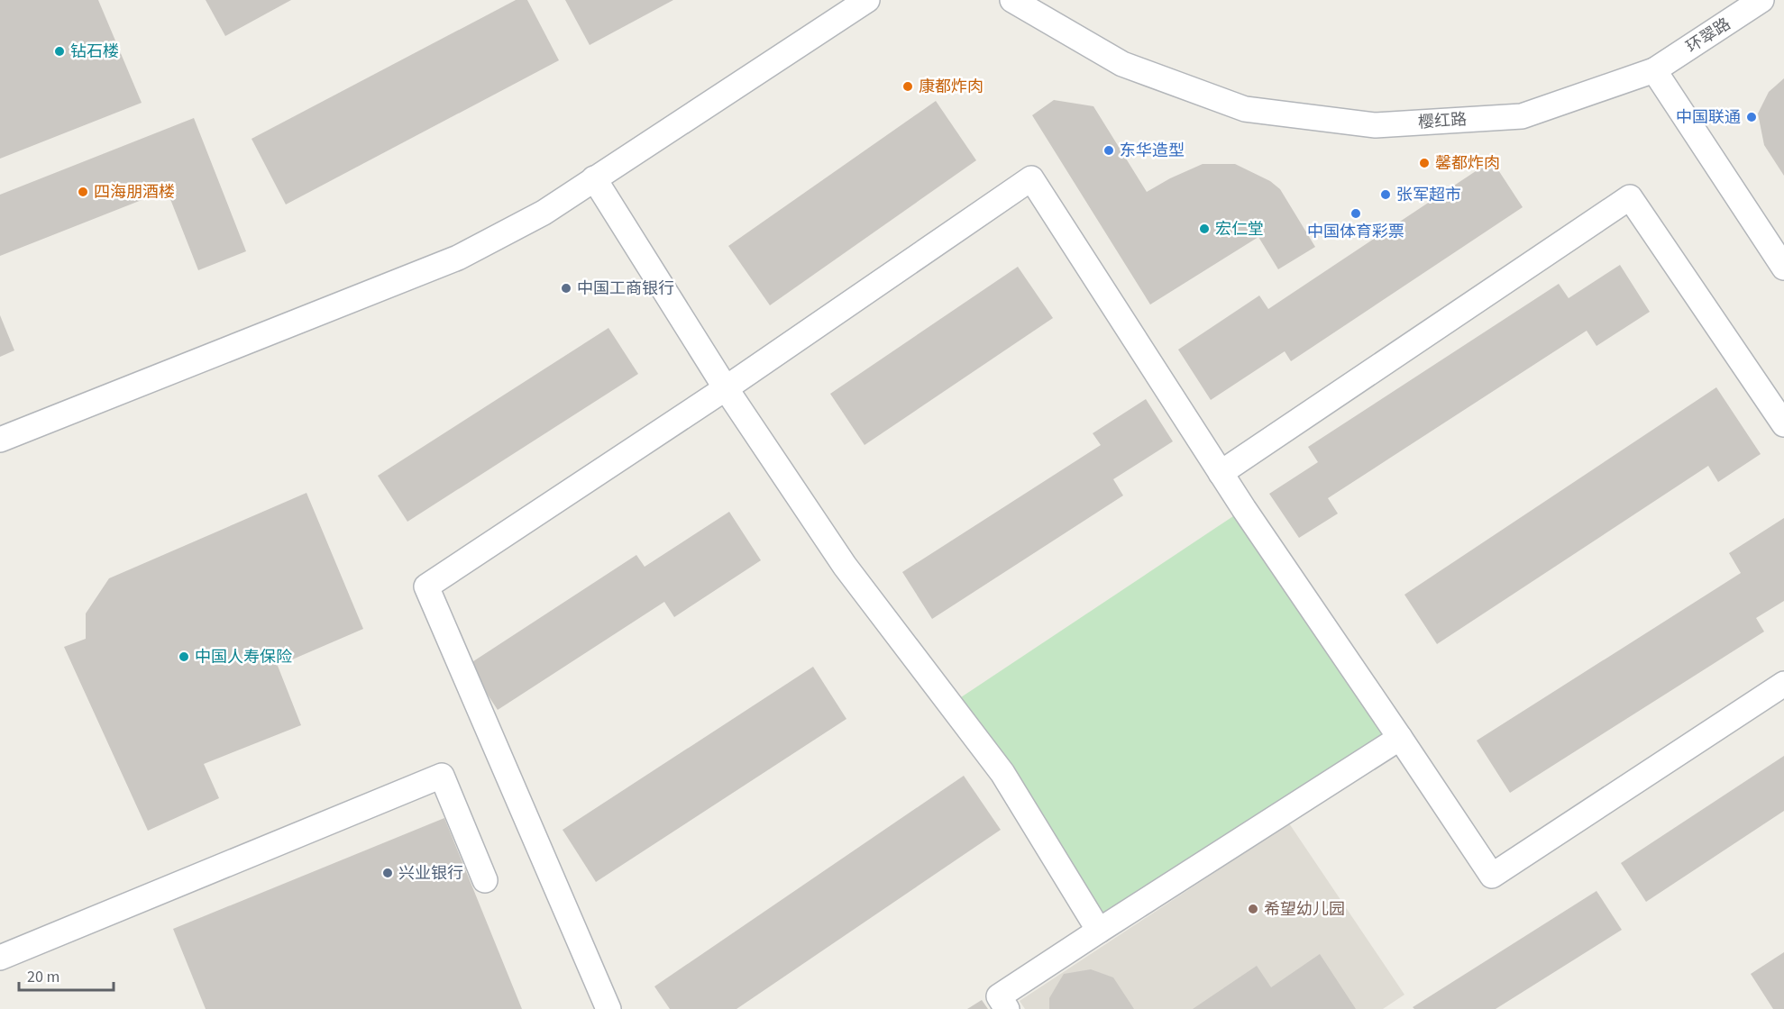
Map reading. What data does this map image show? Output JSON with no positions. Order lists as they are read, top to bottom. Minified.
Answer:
{"streets":{"street":["环翠路","樱红路"]},"crossings":[["环翠路","樱红路"]],"places":["钻石楼","康都炸肉","中国联通","东华造型","馨都炸肉","四海朋酒楼","张军超市","中国体育彩票","宏仁堂","中国工商银行","中国人寿保险","兴业银行","希望幼儿园"],"scale_bar":"20 m"}
